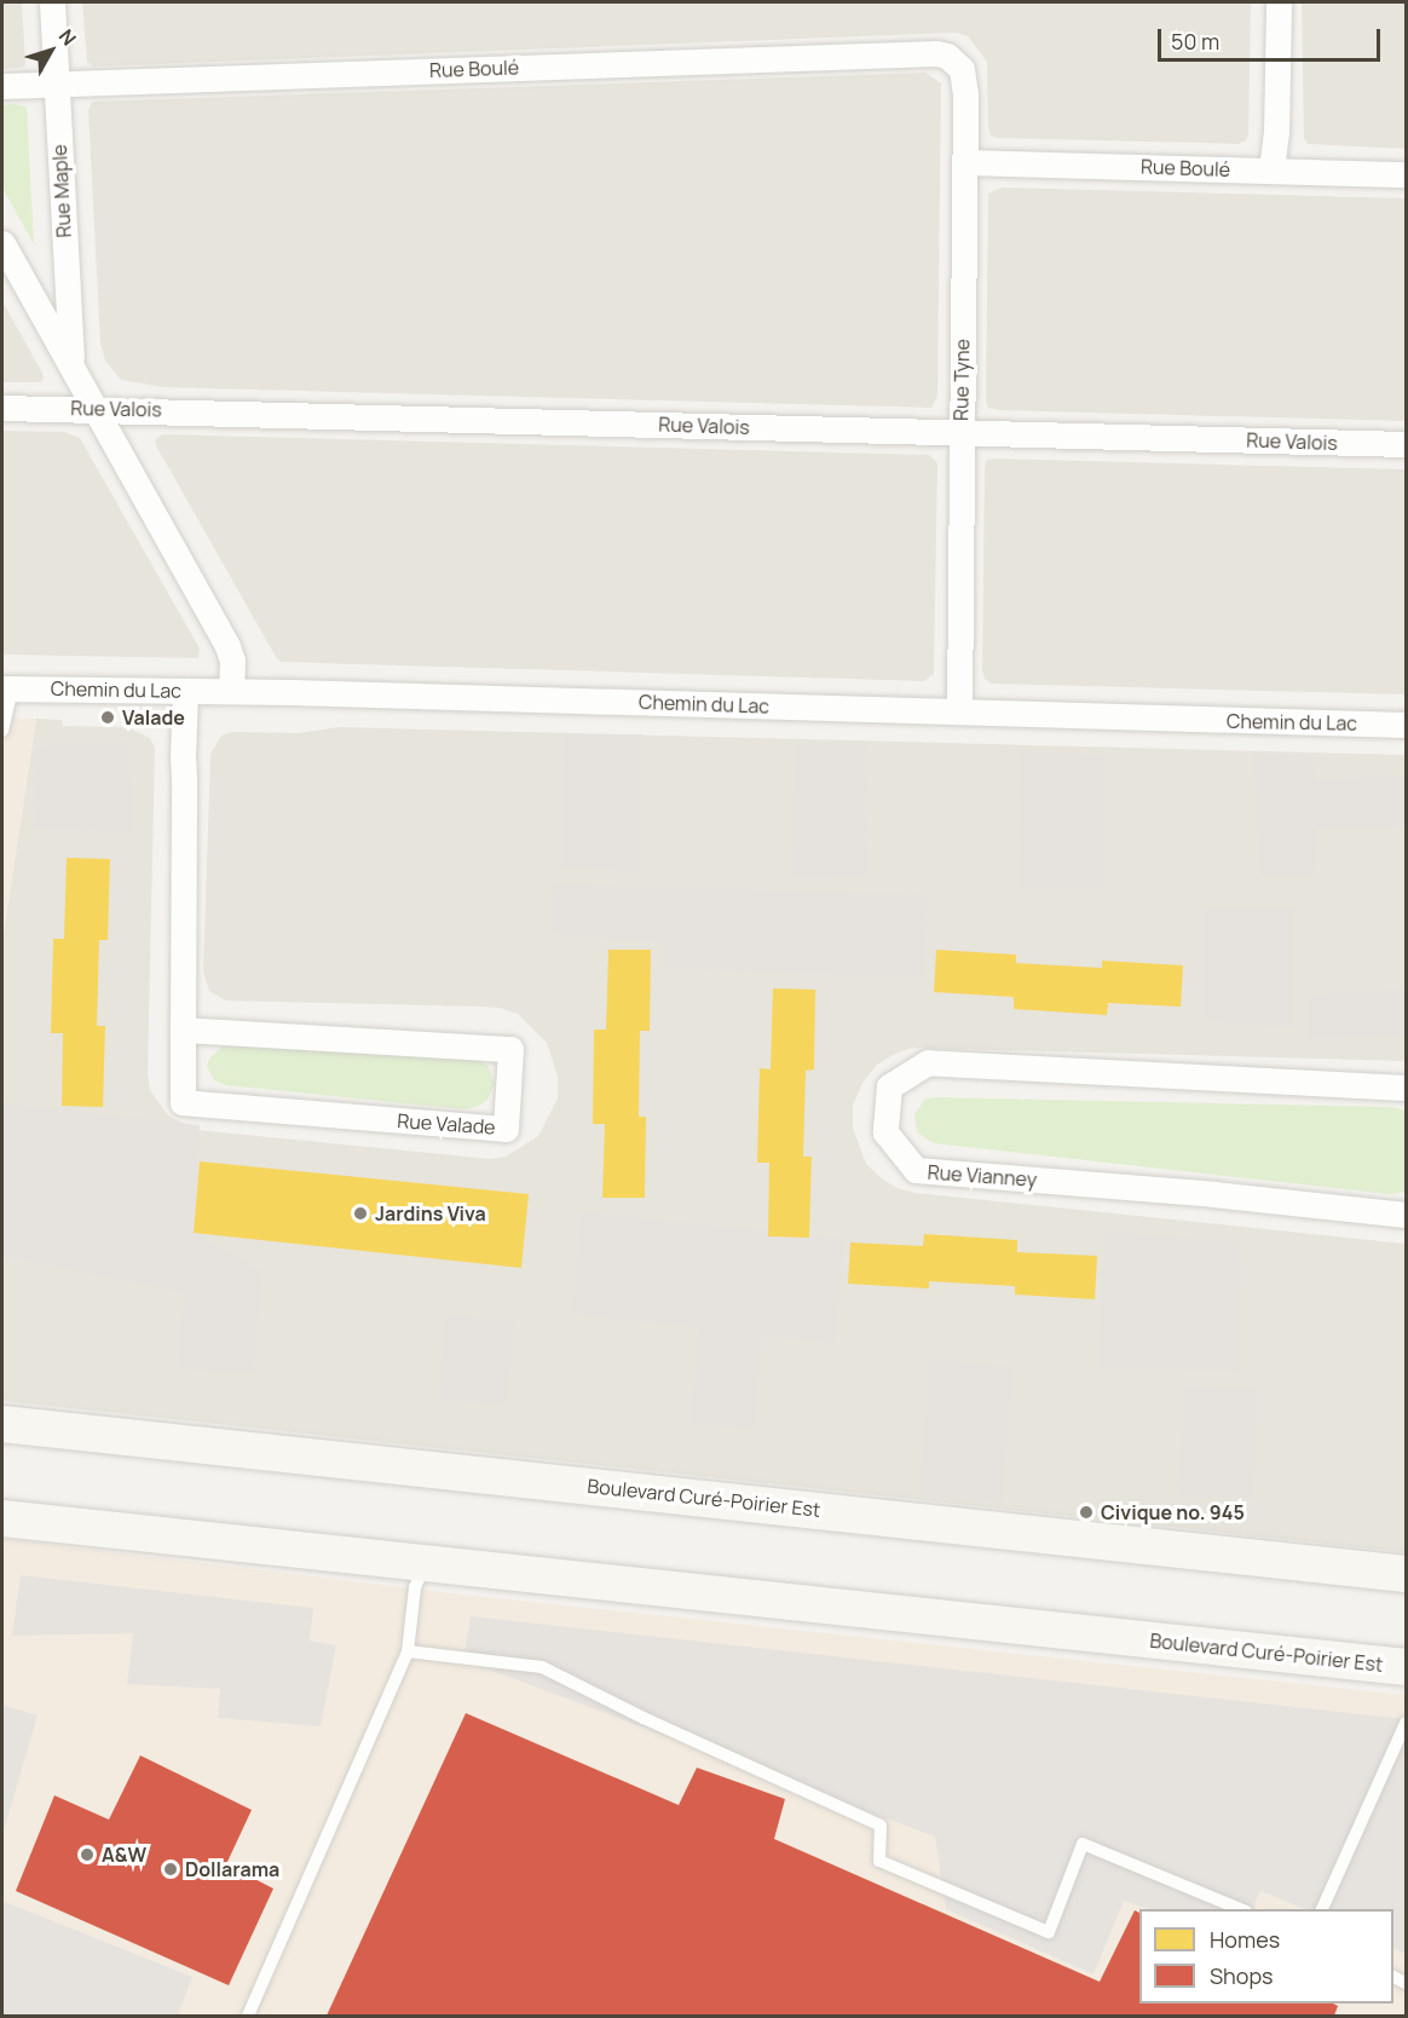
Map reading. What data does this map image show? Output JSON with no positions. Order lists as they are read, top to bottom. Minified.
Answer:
{"streets":{"main road":["Boulevard Curé-Poirier Est"],"street":["Rue Boulé","Rue Maple","Rue Tyne","Rue Valois","Chemin du Lac","Rue Valade","Rue Vianney"]},"crossings":[["Rue Boulé","Rue Maple"],["Rue Boulé","Rue Tyne"],["Rue Maple","Rue Valois"],["Rue Maple","Chemin du Lac"],["Rue Tyne","Rue Valois"],["Rue Tyne","Chemin du Lac"],["Chemin du Lac","Rue Valade"]],"places":["Valade","Jardins Viva","Civique no. 945","A&W","Dollarama"],"legend":["Homes","Shops"],"scale_bar":"50 m","north":"top right"}
